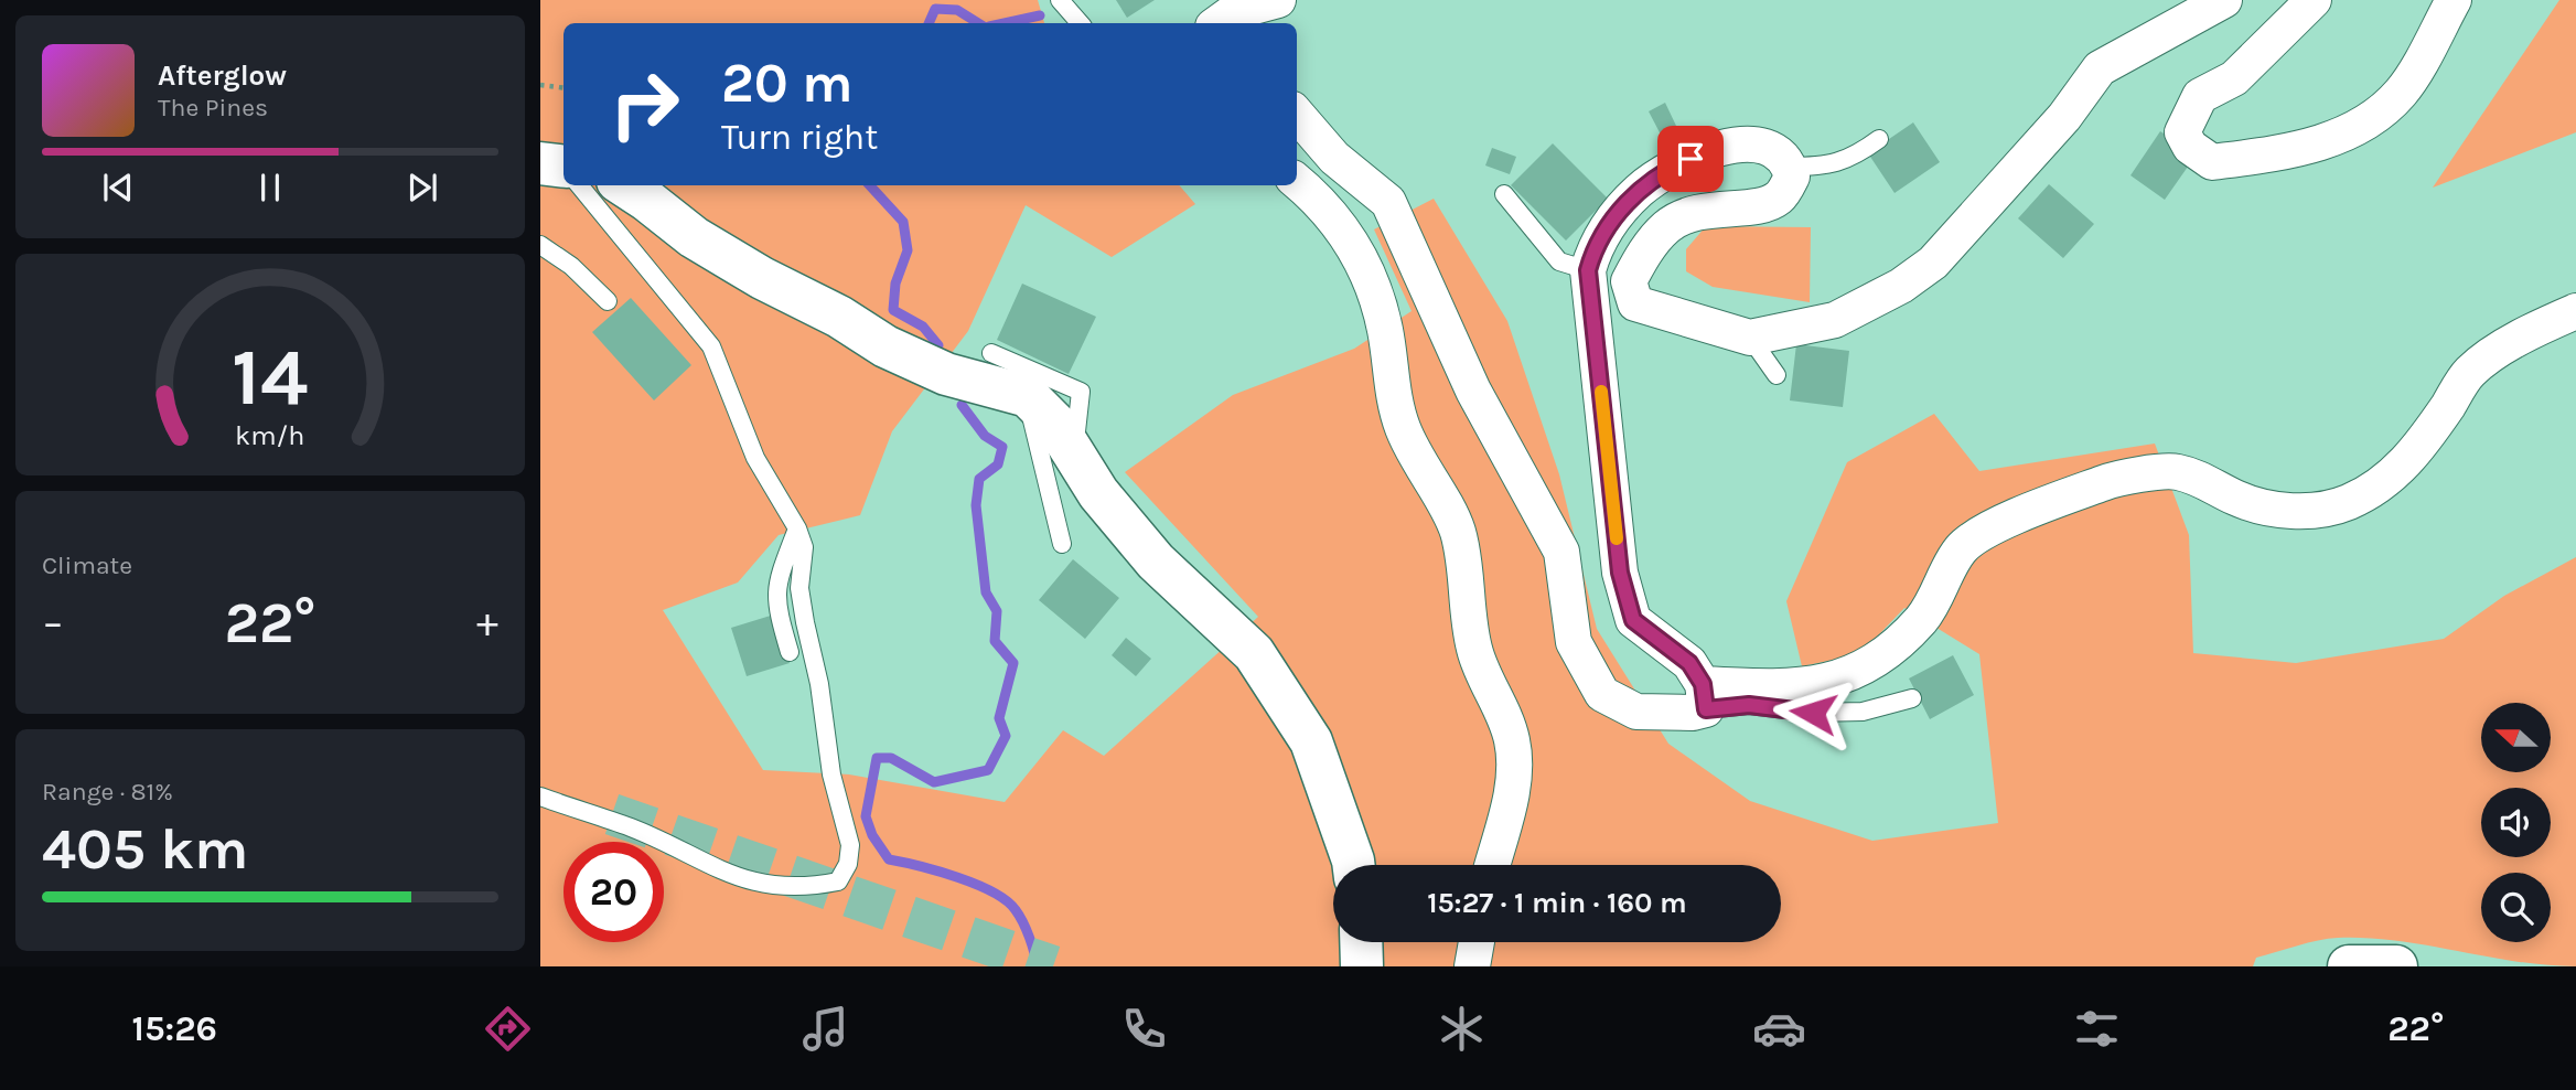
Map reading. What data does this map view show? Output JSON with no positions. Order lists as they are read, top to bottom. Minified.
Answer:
{"north":"left","page":{"turn":["20 m","Turn right"],"song":["Afterglow","The Pines"],"tile":["Climate",["Range · 81%","405 km"]],"heat":["−","22°","+"],"limit":"20","trip":"15:27 · 1 min · 160 m","tabs":["15:26","22°"],"gauge":["14","km/h"]}}
